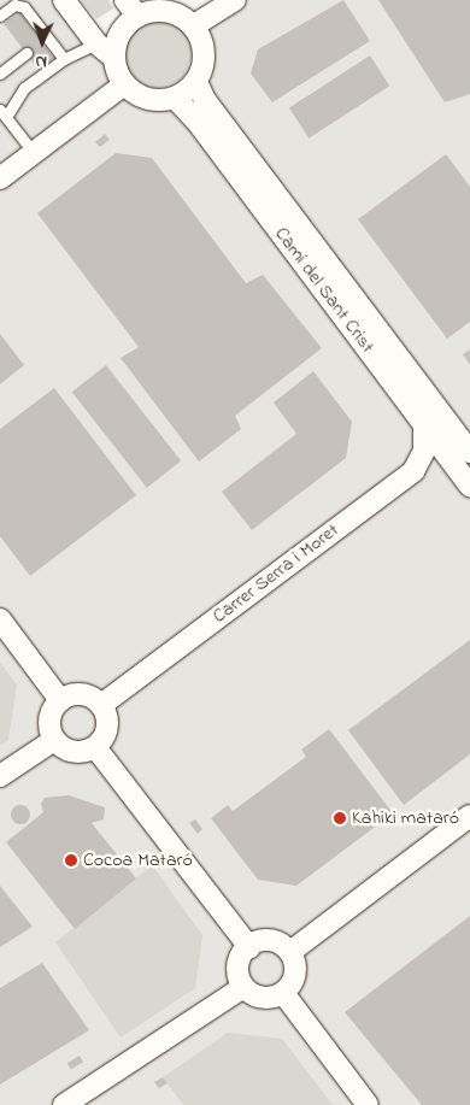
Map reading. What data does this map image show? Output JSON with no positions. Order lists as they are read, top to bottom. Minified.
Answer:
{"streets":{"street":["Camí del Sant Crist","Carrer Serra i Moret"]},"places":["Kahiki mataró","Cocoa Mataró"],"north":"bottom"}
